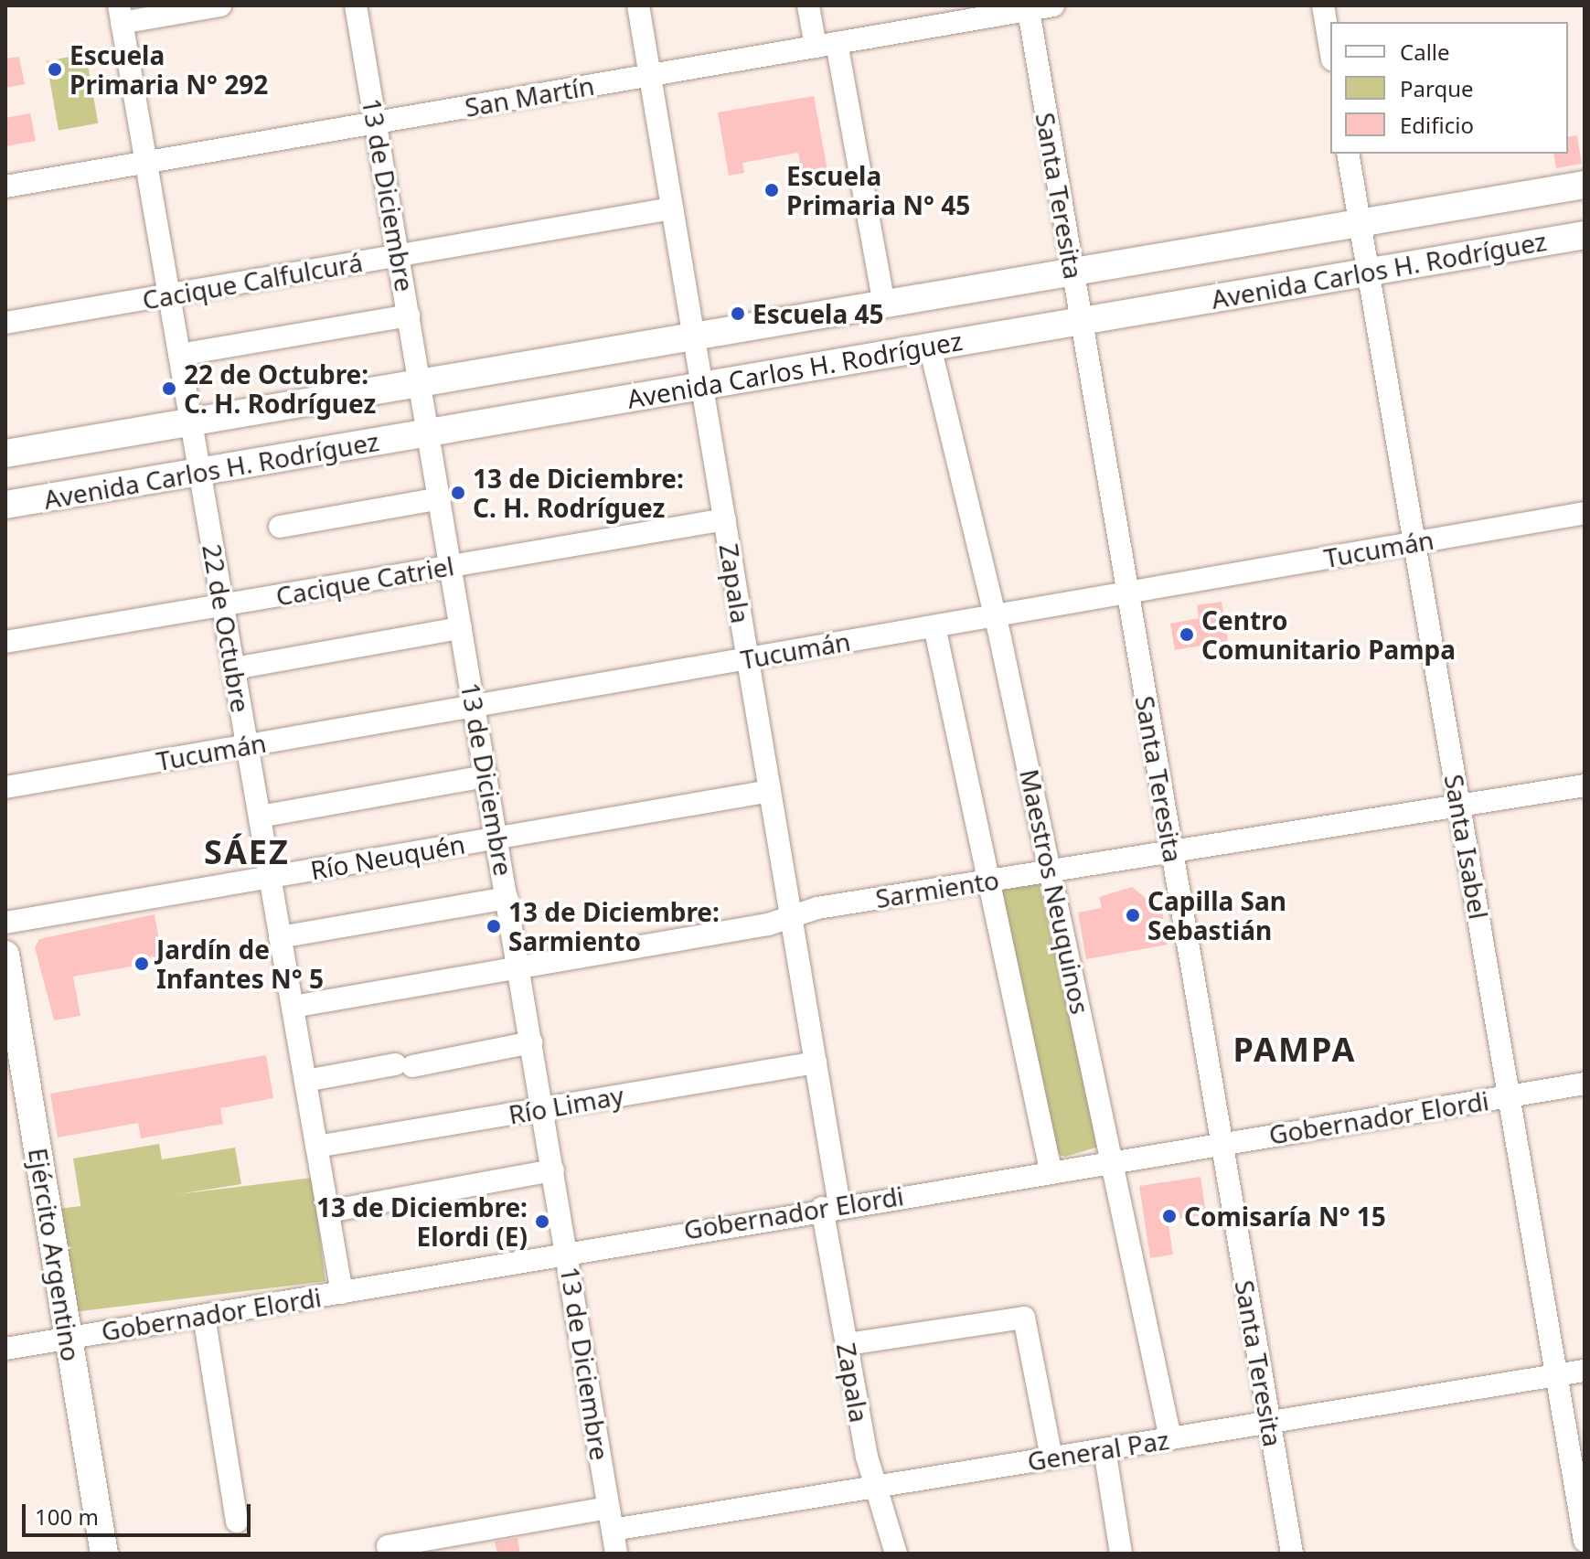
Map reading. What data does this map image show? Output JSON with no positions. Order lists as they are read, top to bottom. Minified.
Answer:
{"streets":{"main road":["Avenida Carlos H. Rodríguez","Ejército Argentino"],"street":["San Martín","13 de Diciembre","Santa Teresita","Cacique Calfulcurá","Tucumán","Cacique Catriel","Zapala","22 de Octubre","Santa Isabel","Río Neuquén","Sarmiento","Maestros Neuquinos","Río Limay","Gobernador Elordi","General Paz"]},"crossings":[["San Martín","13 de Diciembre"],["San Martín","Santa Teresita"],["San Martín","Zapala"],["San Martín","22 de Octubre"],["13 de Diciembre","Avenida Carlos H. Rodríguez"],["13 de Diciembre","Cacique Calfulcurá"],["13 de Diciembre","Tucumán"],["13 de Diciembre","Cacique Catriel"],["13 de Diciembre","Río Neuquén"],["13 de Diciembre","Sarmiento"],["13 de Diciembre","Río Limay"],["13 de Diciembre","Gobernador Elordi"],["13 de Diciembre","General Paz"],["Santa Teresita","Avenida Carlos H. Rodríguez"],["Santa Teresita","Tucumán"],["Santa Teresita","Sarmiento"],["Santa Teresita","Gobernador Elordi"],["Santa Teresita","General Paz"],["Avenida Carlos H. Rodríguez","Zapala"],["Avenida Carlos H. Rodríguez","22 de Octubre"],["Avenida Carlos H. Rodríguez","Santa Isabel"],["Avenida Carlos H. Rodríguez","Maestros Neuquinos"],["Cacique Calfulcurá","Zapala"],["Cacique Calfulcurá","22 de Octubre"],["Tucumán","Zapala"],["Tucumán","22 de Octubre"],["Tucumán","Santa Isabel"],["Tucumán","Maestros Neuquinos"],["Cacique Catriel","Zapala"],["Cacique Catriel","22 de Octubre"],["Zapala","Río Neuquén"],["Zapala","Sarmiento"],["Zapala","Río Limay"],["Zapala","Gobernador Elordi"],["Zapala","General Paz"],["22 de Octubre","Río Neuquén"],["22 de Octubre","Sarmiento"],["22 de Octubre","Río Limay"],["22 de Octubre","Gobernador Elordi"],["Santa Isabel","Sarmiento"],["Santa Isabel","Gobernador Elordi"],["Santa Isabel","General Paz"],["Sarmiento","Maestros Neuquinos"],["Maestros Neuquinos","Gobernador Elordi"],["Maestros Neuquinos","General Paz"],["Gobernador Elordi","Ejército Argentino"]],"districts":["SÁEZ","PAMPA"],"places":["Escuela Primaria N° 292","Escuela Primaria N° 45","Escuela 45","22 de Octubre: C. H. Rodríguez","13 de Diciembre: C. H. Rodríguez","Centro Comunitario Pampa","Capilla San Sebastián","13 de Diciembre: Sarmiento","Jardín de Infantes N° 5","Comisaría N° 15","13 de Diciembre: Elordi (E)"],"legend":["Calle","Parque","Edificio"],"scale_bar":"100 m"}
